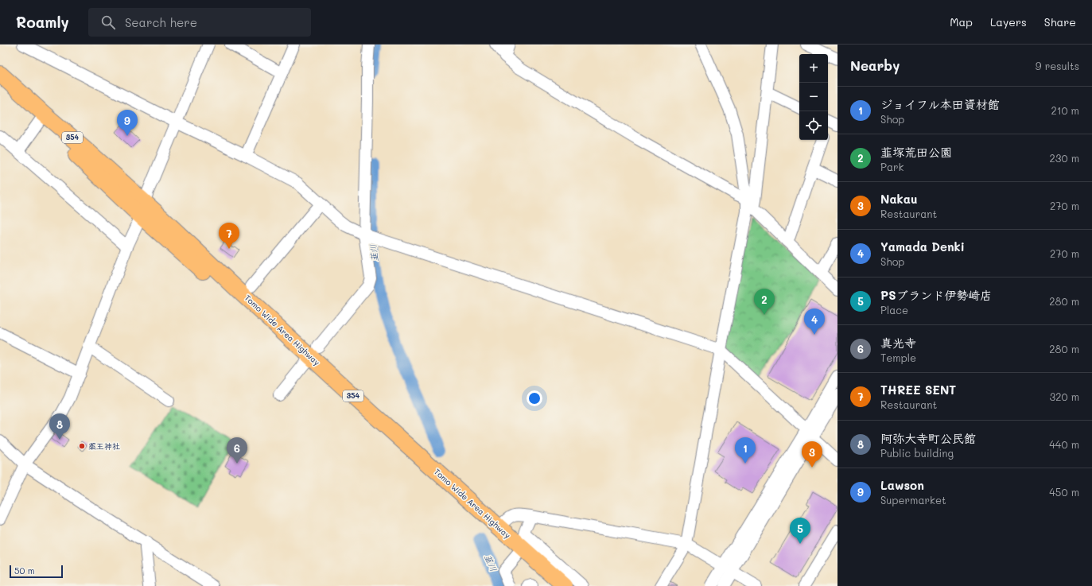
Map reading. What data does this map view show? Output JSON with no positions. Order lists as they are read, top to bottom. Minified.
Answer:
{"streets":{"highway":["354","Tomo Wide Area Highway"]},"water":["韮川"],"places":["薬王神社"],"scale_bar":"50 m","page":{"header":"Roamly","search":"Search here","nav":["Map","Layers","Share"],"heading":["Nearby","9 results"],"map_buttons":["+","−"],"list":[{"mark":"1","name":"ジョイフル本田資材館","note":"Shop","value":"210 m"},{"mark":"2","name":"韮塚荒田公園","note":"Park","value":"230 m"},{"mark":"3","name":"Nakau","note":"Restaurant","value":"270 m"},{"mark":"4","name":"Yamada Denki","note":"Shop","value":"270 m"},{"mark":"5","name":"PSブランド伊勢崎店","note":"Place","value":"280 m"},{"mark":"6","name":"真光寺","note":"Temple","value":"280 m"},{"mark":"7","name":"THREE SENT","note":"Restaurant","value":"320 m"},{"mark":"8","name":"阿弥大寺町公民館","note":"Public building","value":"440 m"},{"mark":"9","name":"Lawson","note":"Supermarket","value":"450 m"}],"pins":["9","7","2","4","8","1","6","3","5"],"scale":"50 m"}}
